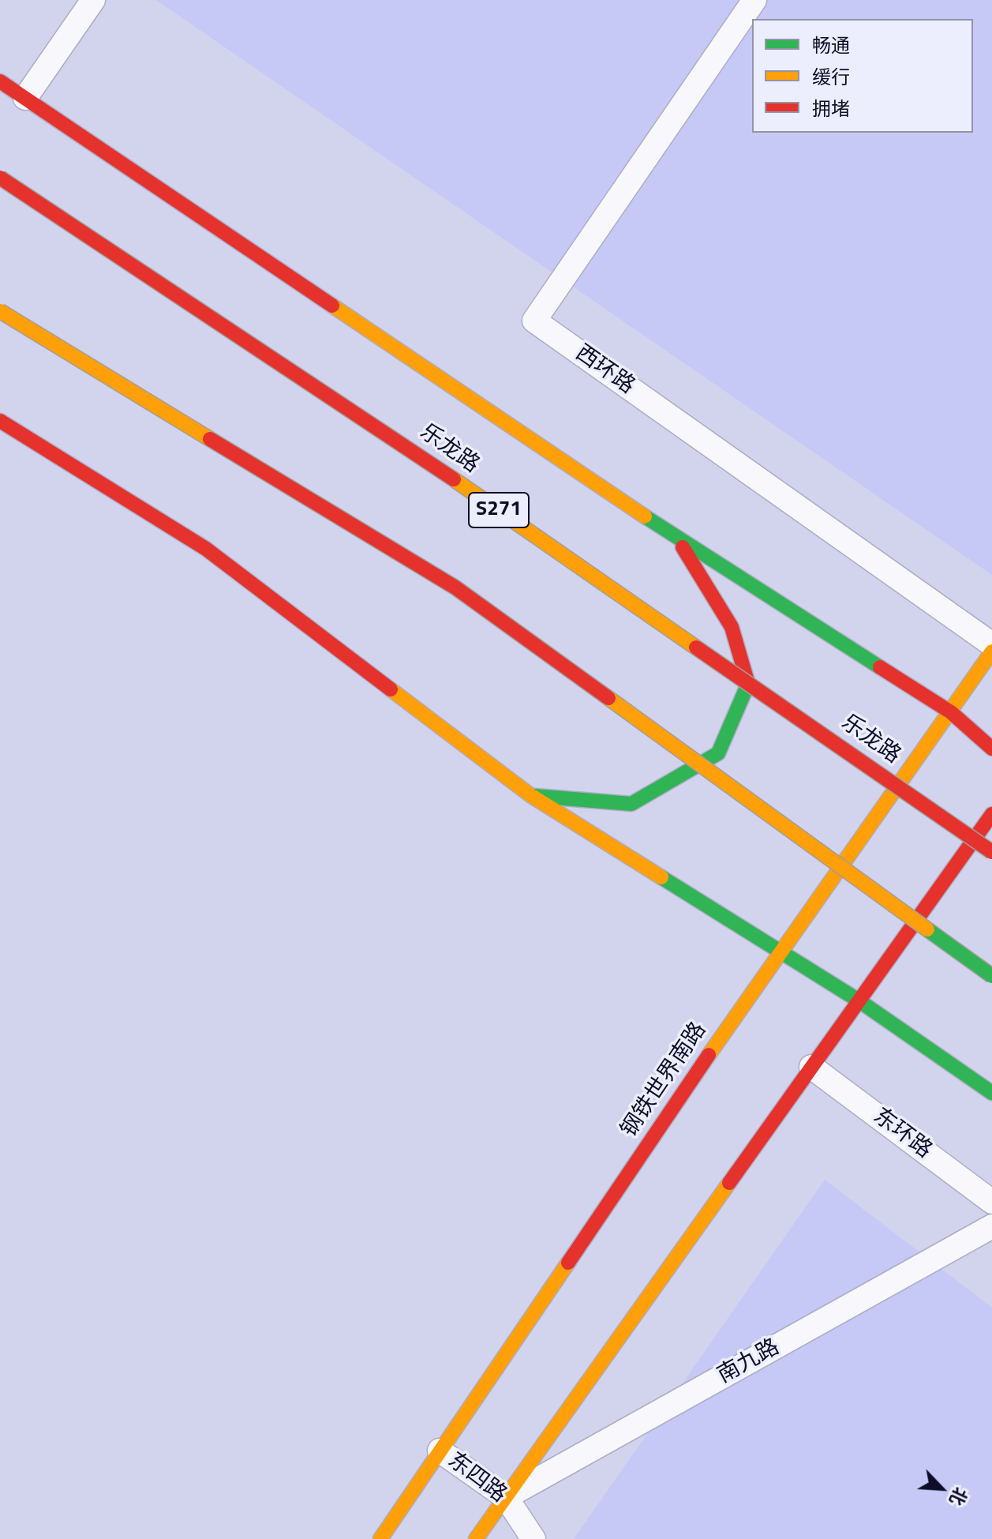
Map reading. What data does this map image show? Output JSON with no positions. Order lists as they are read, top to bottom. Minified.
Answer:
{"streets":{"main road":["乐龙路","S271","钢铁世界南路"],"lane":["西环路","东环路","南九路","东四路"]},"crossings":[["钢铁世界南路","东四路"],["南九路","东四路"]],"legend":["畅通","缓行","拥堵"],"north":"bottom right"}
